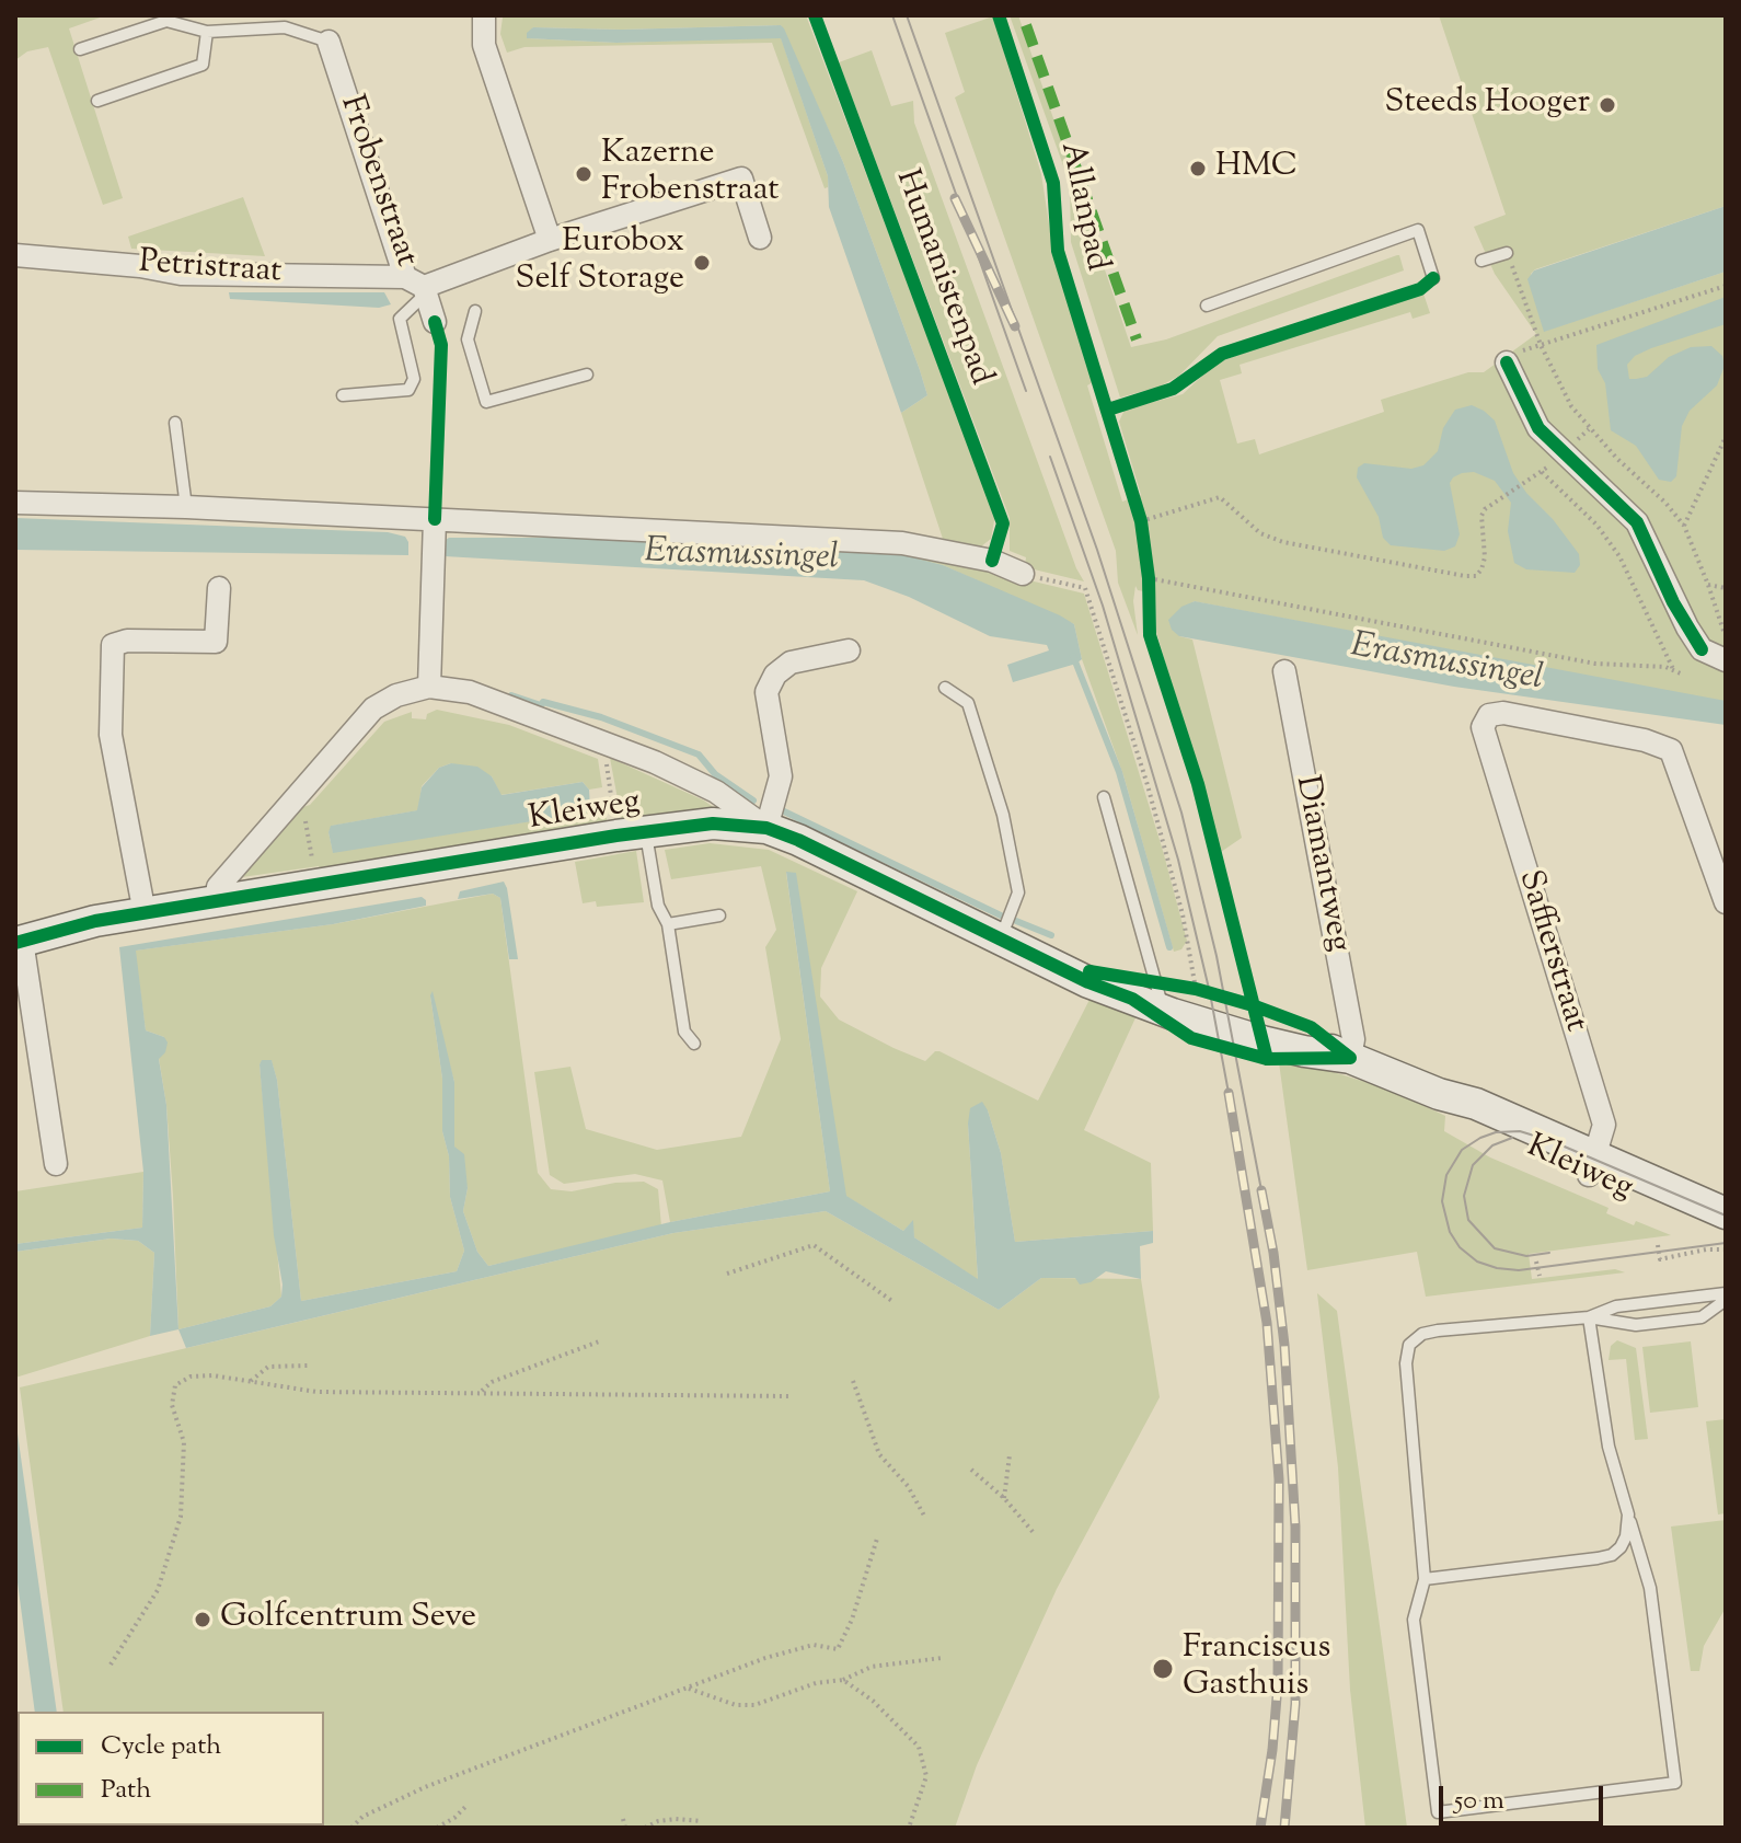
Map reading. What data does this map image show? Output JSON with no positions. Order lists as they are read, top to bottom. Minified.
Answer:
{"streets":{"street":["Frobenstraat","Petristraat","Kleiweg","Diamantweg","Saffierstraat"],"cycle path":["Allanpad","Humanistenpad"]},"crossings":[["Frobenstraat","Petristraat"],["Kleiweg","Diamantweg"],["Kleiweg","Saffierstraat"]],"water":["Erasmussingel"],"places":["Steeds Hooger","HMC","Kazerne Frobenstraat","Eurobox Self Storage","Golfcentrum Seve","Franciscus Gasthuis"],"legend":["Cycle path","Path"],"scale_bar":"50 m"}
